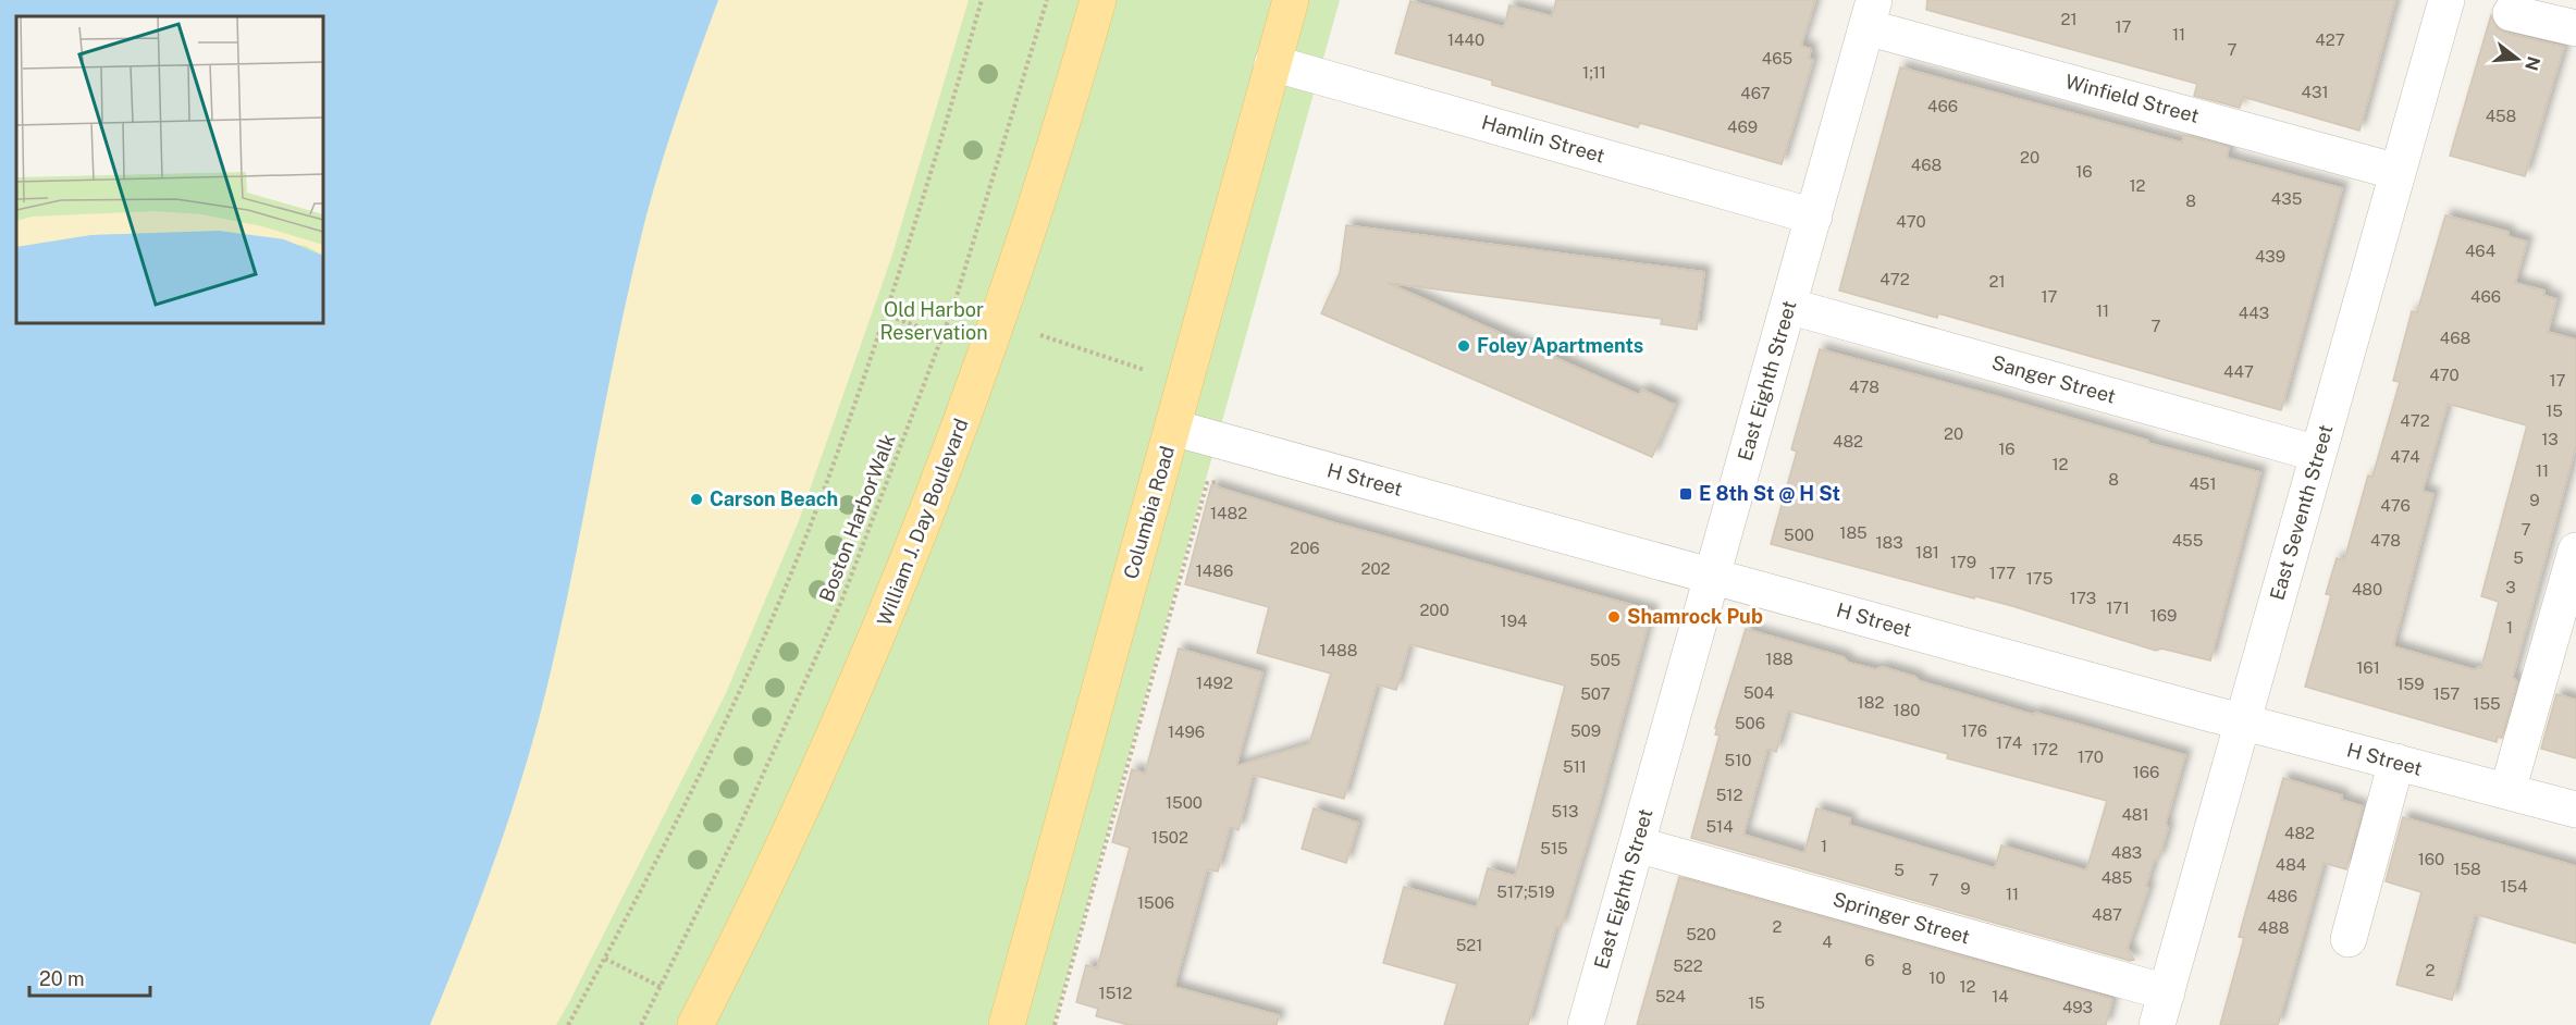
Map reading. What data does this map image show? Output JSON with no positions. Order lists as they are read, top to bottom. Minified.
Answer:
{"streets":{"main road":["Columbia Road","William J. Day Boulevard"],"street":["Winfield Street","Hamlin Street","Sanger Street","East Eighth Street","H Street","East Seventh Street","Springer Street"],"path":["Boston HarborWalk"]},"crossings":[["Winfield Street","East Eighth Street"],["Winfield Street","East Seventh Street"],["Hamlin Street","East Eighth Street"],["Hamlin Street","Columbia Road"],["Sanger Street","East Eighth Street"],["Sanger Street","East Seventh Street"],["East Eighth Street","H Street"],["East Eighth Street","Springer Street"],["H Street","Columbia Road"],["H Street","East Seventh Street"],["East Seventh Street","Springer Street"]],"parks":["Old Harbor Reservation"],"places":{"other":["Foley Apartments","Carson Beach","Shamrock Pub"],"transit":["E 8th St @ H St"]},"house_numbers":["21","17","11","1440","427","7","465","1;11","431","467","466","458","469","20","468","16","12","435","8","470","464","439","472","21","17","466","11","443","7","468","447","470","17","478","15","472","20","13","482","16","474","12","11","8","451","9","476","1482","7","185","500","455","478","183","206","181","5","179","202","1486","177","175","3","480","173","171","200","169","194","1","1488","188","505","161","1492","159","504","507","157","182","155","180","506","509","176","1496","174","172","170","510","511","166","512","1500","513","481","514","482","1502","1","515","483","160","484","158","5","485","7","154","9","517;519","11","486","1506","487","2","488","520","4","521","6","522","8","2","10","12","1512","524","14","15","493"],"scale_bar":"20 m","north":"right"}
